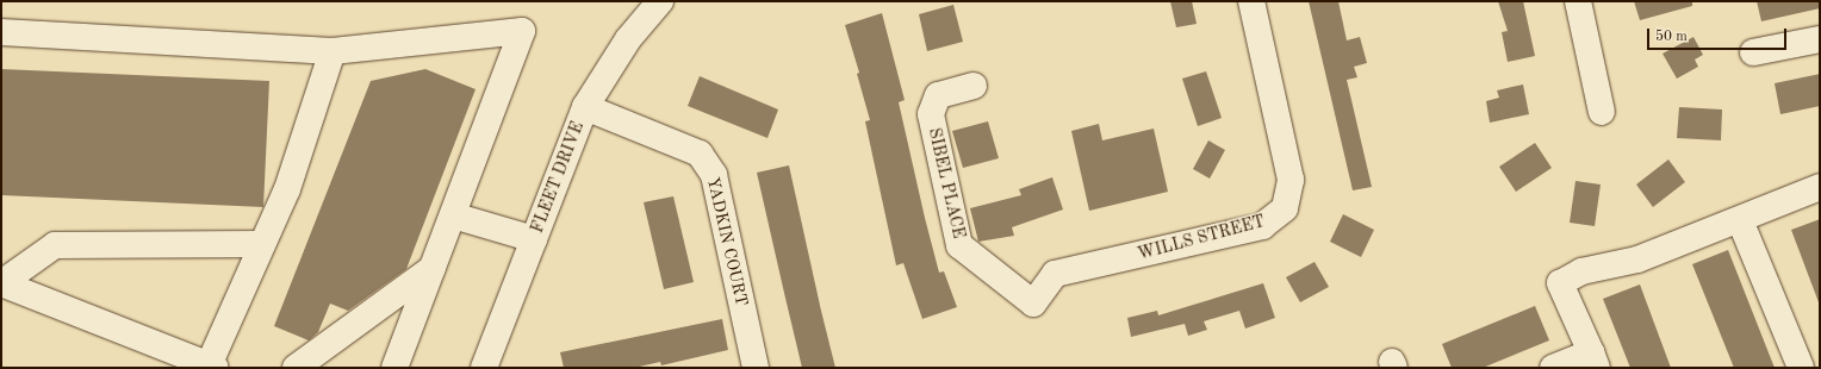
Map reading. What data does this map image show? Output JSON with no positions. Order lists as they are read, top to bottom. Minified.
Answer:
{"streets":{"street":["FLEET DRIVE","SIBEL PLACE","WILLS STREET","YADKIN COURT"]},"crossings":[["FLEET DRIVE","YADKIN COURT"],["SIBEL PLACE","WILLS STREET"]],"scale_bar":"50 m"}
